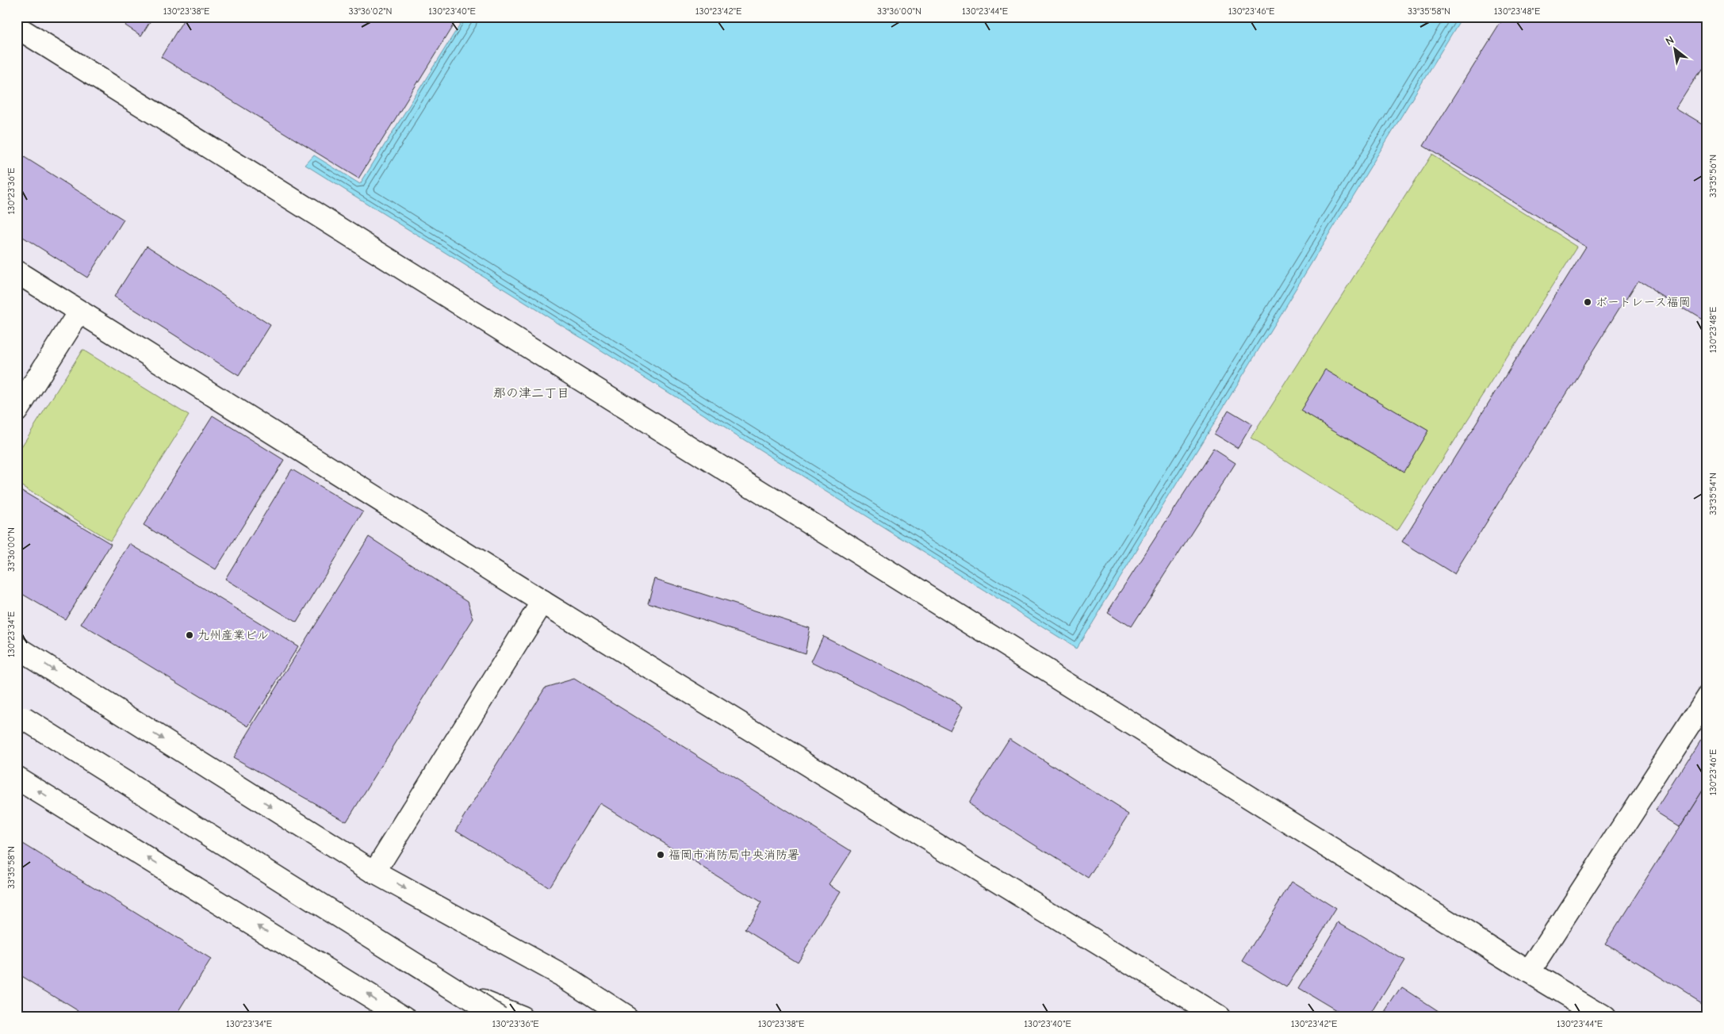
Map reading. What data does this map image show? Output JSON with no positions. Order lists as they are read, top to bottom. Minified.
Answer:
{"districts":["那の津二丁目"],"places":["ボートレース福岡","九州産業ビル","福岡市消防局中央消防署"],"north":"top left","coordinates":["130°23'38\"E","33°36'02\"N","130°23'40\"E","130°23'42\"E","33°36'00\"N","130°23'44\"E","130°23'46\"E","33°35'58\"N","130°23'48\"E","33°35'56\"N","130°23'36\"E","33°35'54\"N","130°23'34\"E"]}
